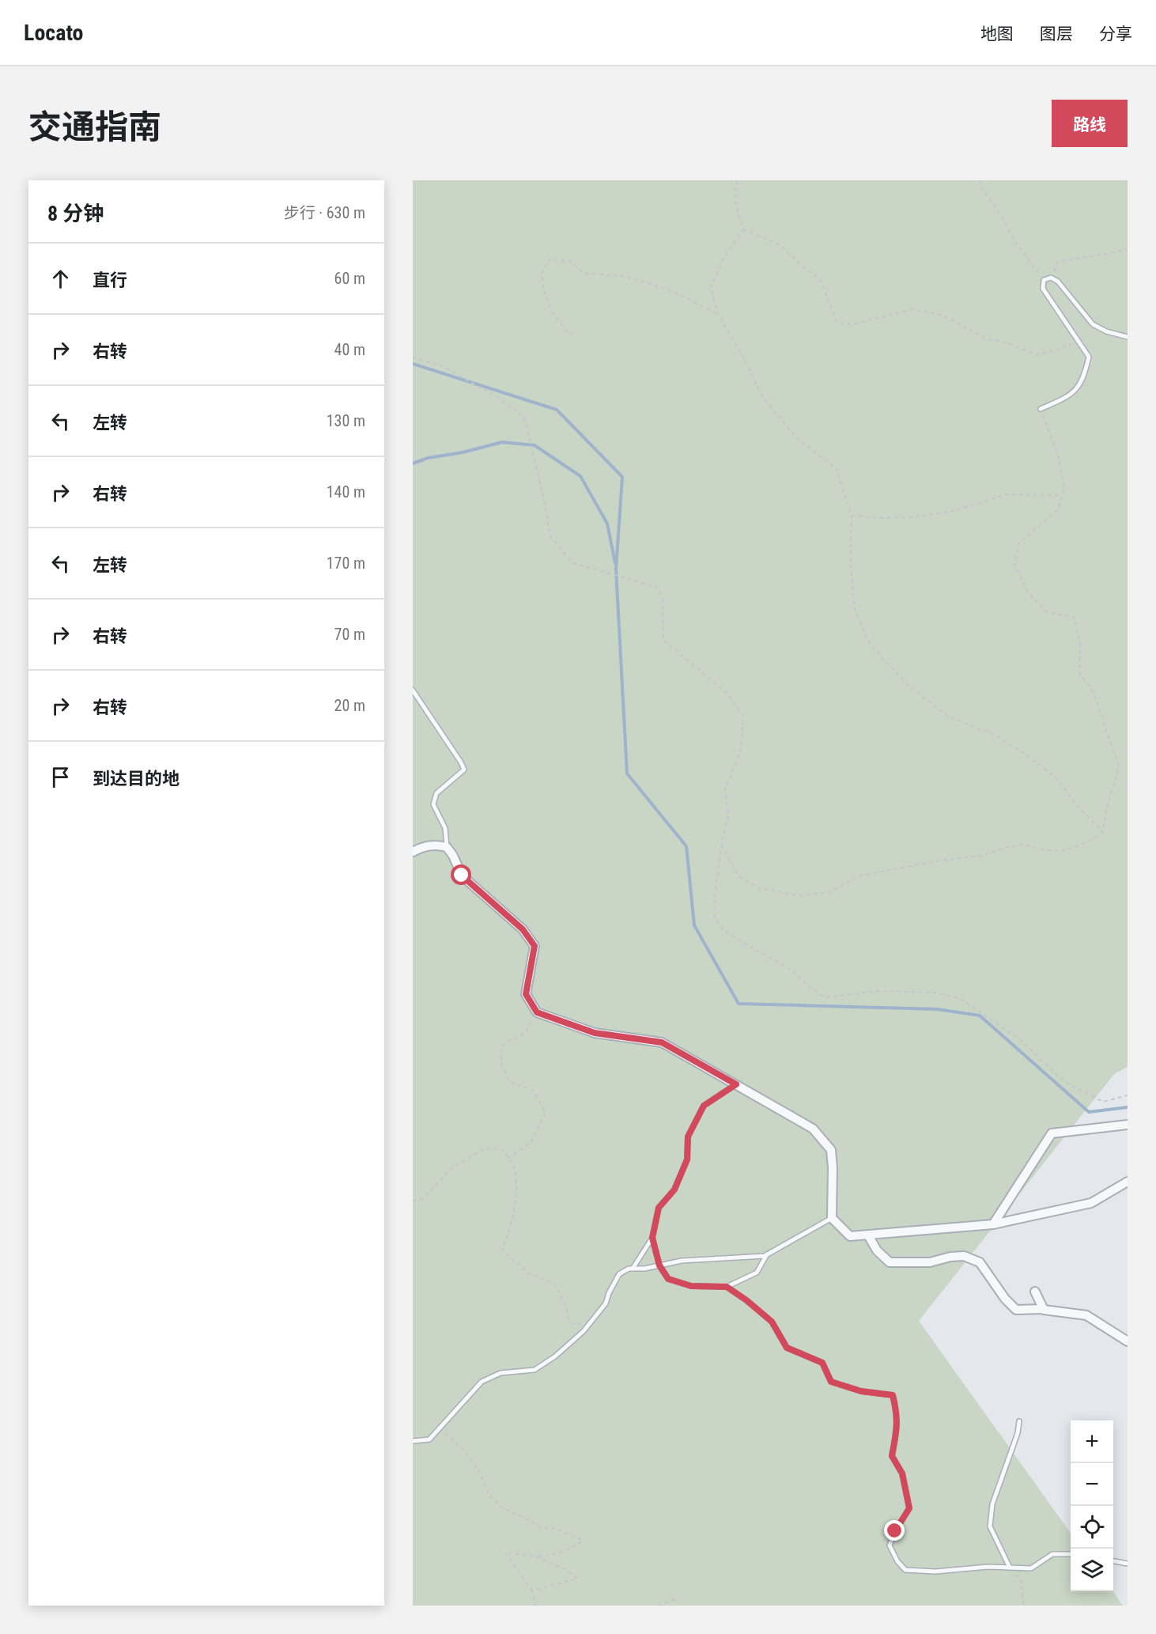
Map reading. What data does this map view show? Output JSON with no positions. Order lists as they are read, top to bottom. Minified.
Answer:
{"page":{"header":"Locato","nav":["地图","图层","分享"],"title":"交通指南","buttons":"路线","heading":["8 分钟","步行 · 630 m"],"list":[["直行","60 m"],["右转","40 m"],["左转","130 m"],["右转","140 m"],["左转","170 m"],["右转","70 m"],["右转","20 m"],"到达目的地"],"map_buttons":["+","−"]}}
